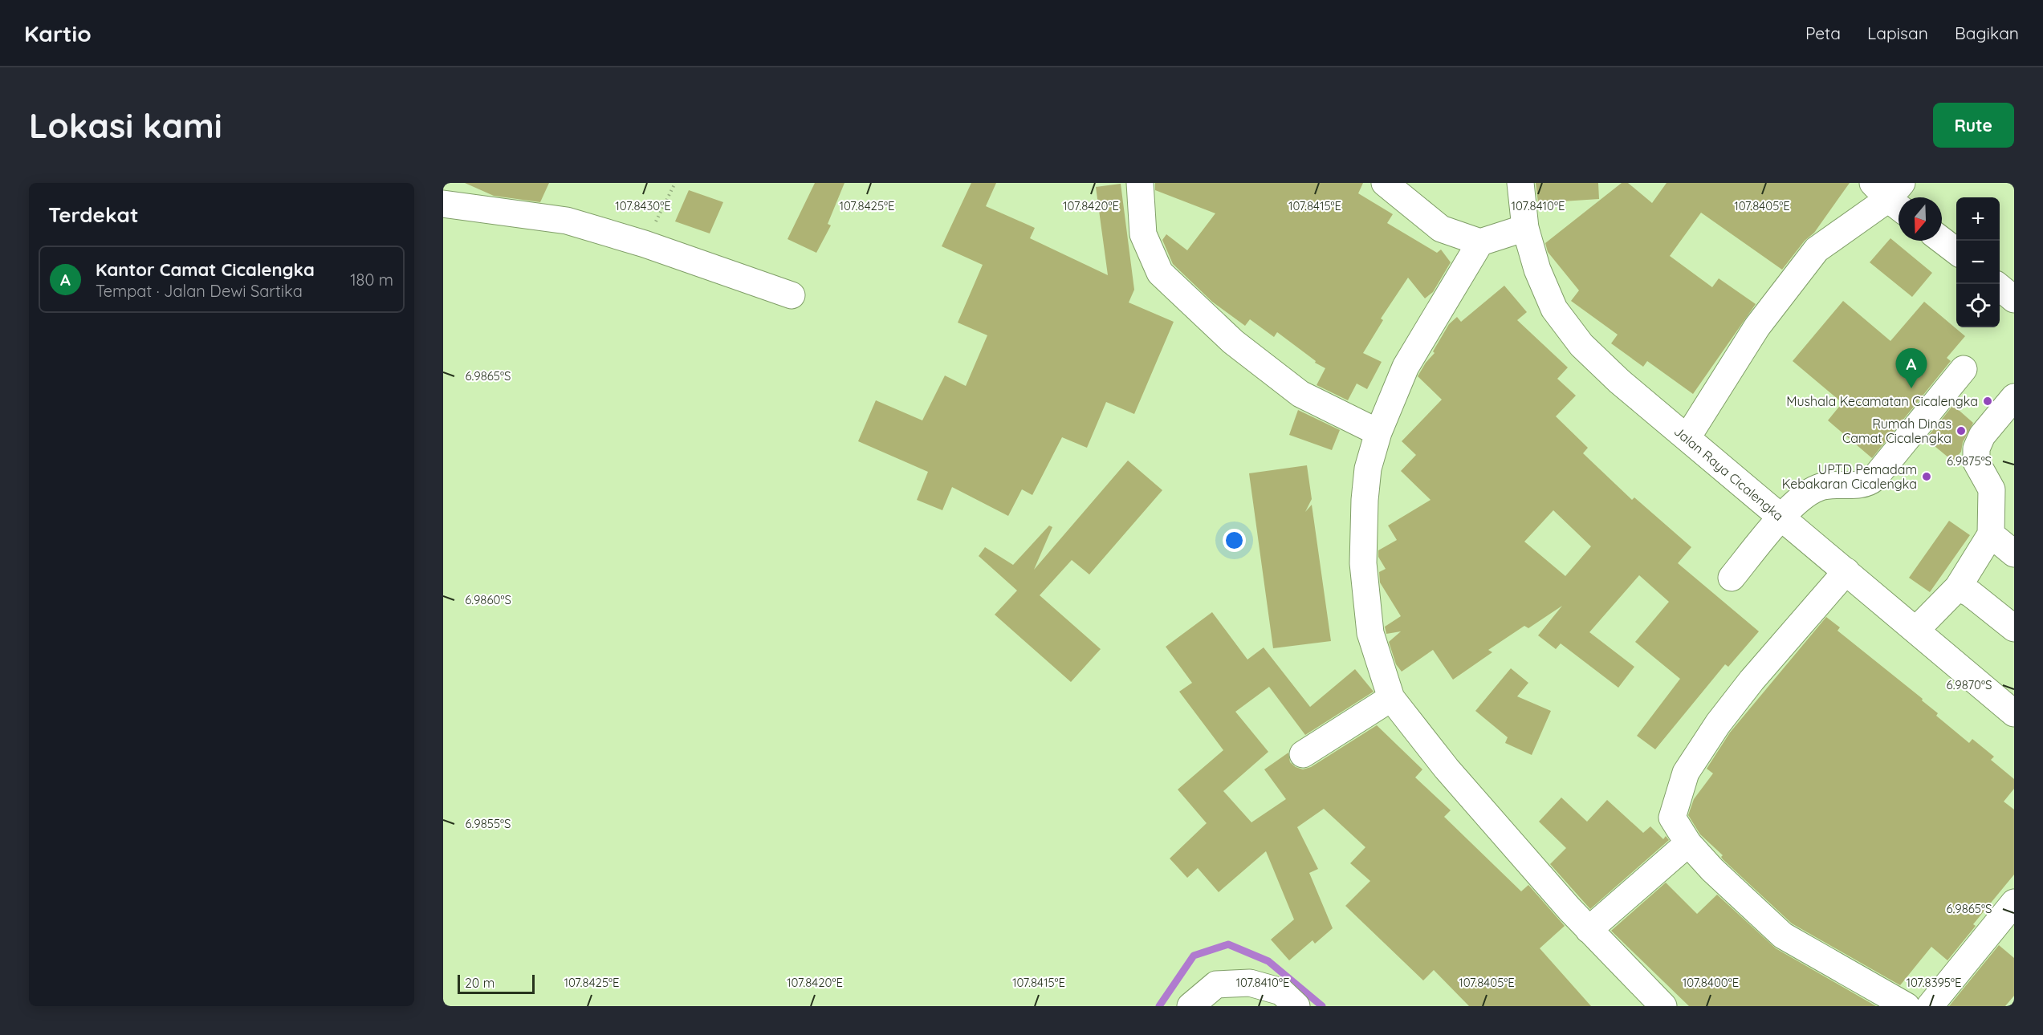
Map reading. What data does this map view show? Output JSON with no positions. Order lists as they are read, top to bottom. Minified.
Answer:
{"streets":{"street":["Jalan Raya Cicalengka"]},"places":["Mushala Kecamatan Cicalengka","Rumah Dinas Camat Cicalengka","UPTD Pemadam Kebakaran Cicalengka"],"scale_bar":"20 m","north":"bottom","page":{"header":"Kartio","nav":["Peta","Lapisan","Bagikan"],"buttons":"Rute","title":"Lokasi kami","heading":"Terdekat","map_buttons":["+","−"],"list":[{"mark":"A","name":"Kantor Camat Cicalengka","note":"Tempat · Jalan Dewi Sartika","value":"180 m"}],"pins":"A","scale":"20 m"},"coordinates":["107.8425°E","107.8420°E","107.8415°E","107.8410°E","107.8405°E","107.8430°E","6.9865°S","6.9875°S","6.9860°S","6.9870°S","6.9855°S","107.8400°E","107.8395°E"]}
